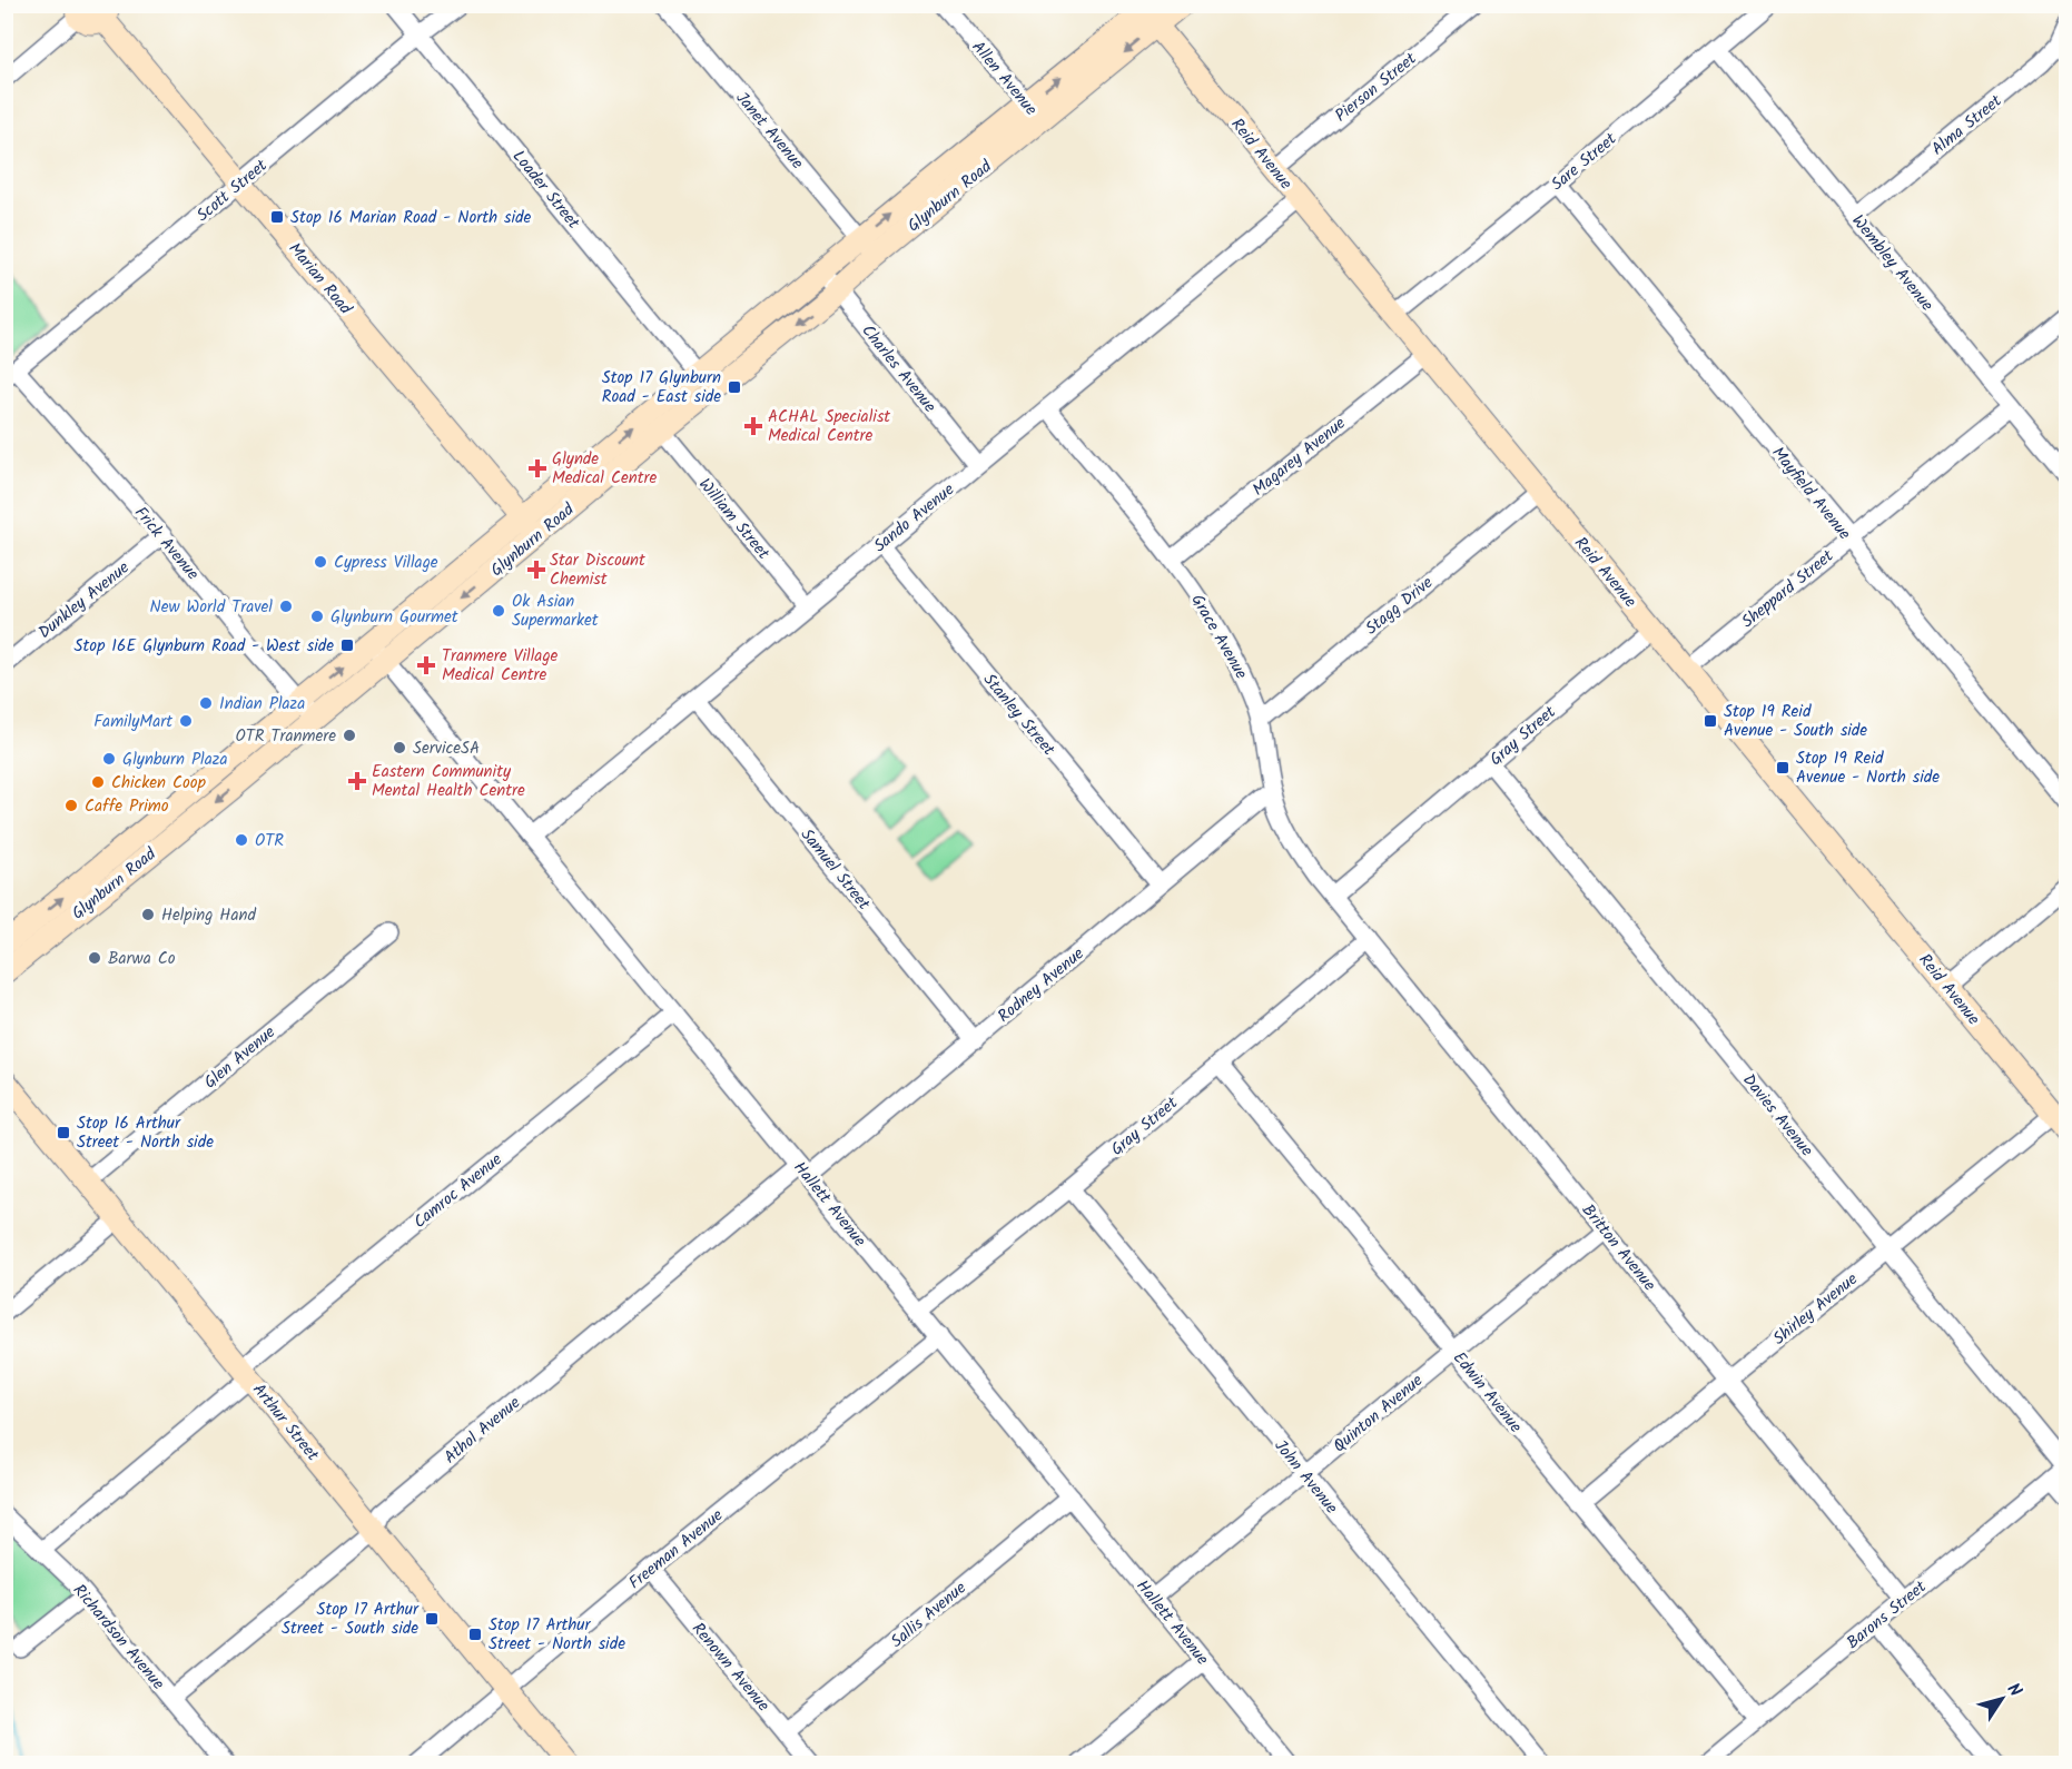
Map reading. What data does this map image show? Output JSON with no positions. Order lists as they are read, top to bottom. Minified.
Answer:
{"streets":{"main road":["Reid Avenue","Glynburn Road","Marian Road","Arthur Street"],"street":["Allen Avenue","Pierson Street","Alma Street","Janet Avenue","Sare Street","Loader Street","Scott Street","Wembley Avenue","Charles Avenue","Magarey Avenue","Mayfield Avenue","Sando Avenue","William Street","Frick Avenue","Sheppard Street","Dunkley Avenue","Stagg Drive","Grace Avenue","Stanley Street","Gray Street","Samuel Street","Rodney Avenue","Glen Avenue","Davies Avenue","Camroc Avenue","Hallett Avenue","Britton Avenue","Shirley Avenue","Edwin Avenue","Quinton Avenue","Athol Avenue","John Avenue","Freeman Avenue","Sallis Avenue","Barons Street","Richardson Avenue","Renown Avenue"]},"crossings":[["Allen Avenue","Glynburn Road"],["Pierson Street","Reid Avenue"],["Alma Street","Wembley Avenue"],["Janet Avenue","Glynburn Road"],["Reid Avenue","Sare Street"],["Reid Avenue","Glynburn Road"],["Reid Avenue","Magarey Avenue"],["Reid Avenue","Sando Avenue"],["Reid Avenue","Sheppard Street"],["Reid Avenue","Stagg Drive"],["Reid Avenue","Gray Street"],["Reid Avenue","Shirley Avenue"],["Sare Street","Wembley Avenue"],["Sare Street","Mayfield Avenue"],["Loader Street","Scott Street"],["Loader Street","Glynburn Road"],["Scott Street","Marian Road"],["Scott Street","Frick Avenue"],["Glynburn Road","Marian Road"],["Glynburn Road","Charles Avenue"],["Glynburn Road","William Street"],["Glynburn Road","Frick Avenue"],["Glynburn Road","Hallett Avenue"],["Wembley Avenue","Sheppard Street"],["Charles Avenue","Sando Avenue"],["Magarey Avenue","Grace Avenue"],["Mayfield Avenue","Sheppard Street"],["Sando Avenue","William Street"],["Sando Avenue","Grace Avenue"],["Sando Avenue","Stanley Street"],["Sando Avenue","Samuel Street"],["Sando Avenue","Hallett Avenue"],["Frick Avenue","Dunkley Avenue"],["Stagg Drive","Grace Avenue"],["Grace Avenue","Gray Street"],["Grace Avenue","Rodney Avenue"],["Grace Avenue","Britton Avenue"],["Stanley Street","Rodney Avenue"],["Gray Street","Davies Avenue"],["Gray Street","Hallett Avenue"],["Gray Street","Britton Avenue"],["Gray Street","Edwin Avenue"],["Gray Street","John Avenue"],["Samuel Street","Rodney Avenue"],["Rodney Avenue","Hallett Avenue"],["Rodney Avenue","Athol Avenue"],["Glen Avenue","Arthur Street"],["Davies Avenue","Shirley Avenue"],["Davies Avenue","Barons Street"],["Camroc Avenue","Hallett Avenue"],["Camroc Avenue","Arthur Street"],["Camroc Avenue","Richardson Avenue"],["Hallett Avenue","Quinton Avenue"],["Hallett Avenue","Athol Avenue"],["Hallett Avenue","Freeman Avenue"],["Hallett Avenue","Sallis Avenue"],["Britton Avenue","Shirley Avenue"],["Britton Avenue","Quinton Avenue"],["Britton Avenue","Barons Street"],["Shirley Avenue","Edwin Avenue"],["Edwin Avenue","Quinton Avenue"],["Edwin Avenue","Barons Street"],["Quinton Avenue","John Avenue"],["Arthur Street","Athol Avenue"],["Arthur Street","Freeman Avenue"],["Athol Avenue","Richardson Avenue"],["Freeman Avenue","Renown Avenue"],["Sallis Avenue","Renown Avenue"]],"places":{"transit":["Stop 16 Marian Road - North side","Stop 17 Glynburn Road - East side","Stop 16E Glynburn Road - West side","Stop 19 Reid Avenue - South side","Stop 19 Reid Avenue - North side","Stop 16 Arthur Street - North side","Stop 17 Arthur Street - South side","Stop 17 Arthur Street - North side"],"health":["ACHAL Specialist Medical Centre","Glynde Medical Centre","Star Discount Chemist","Tranmere Village Medical Centre","Eastern Community Mental Health Centre"],"other":["Cypress Village","New World Travel","Ok Asian Supermarket","Glynburn Gourmet","Indian Plaza","FamilyMart","OTR Tranmere","ServiceSA","Glynburn Plaza","Chicken Coop","Caffe Primo","OTR","Helping Hand","Barwa Co"]},"north":"top right"}
